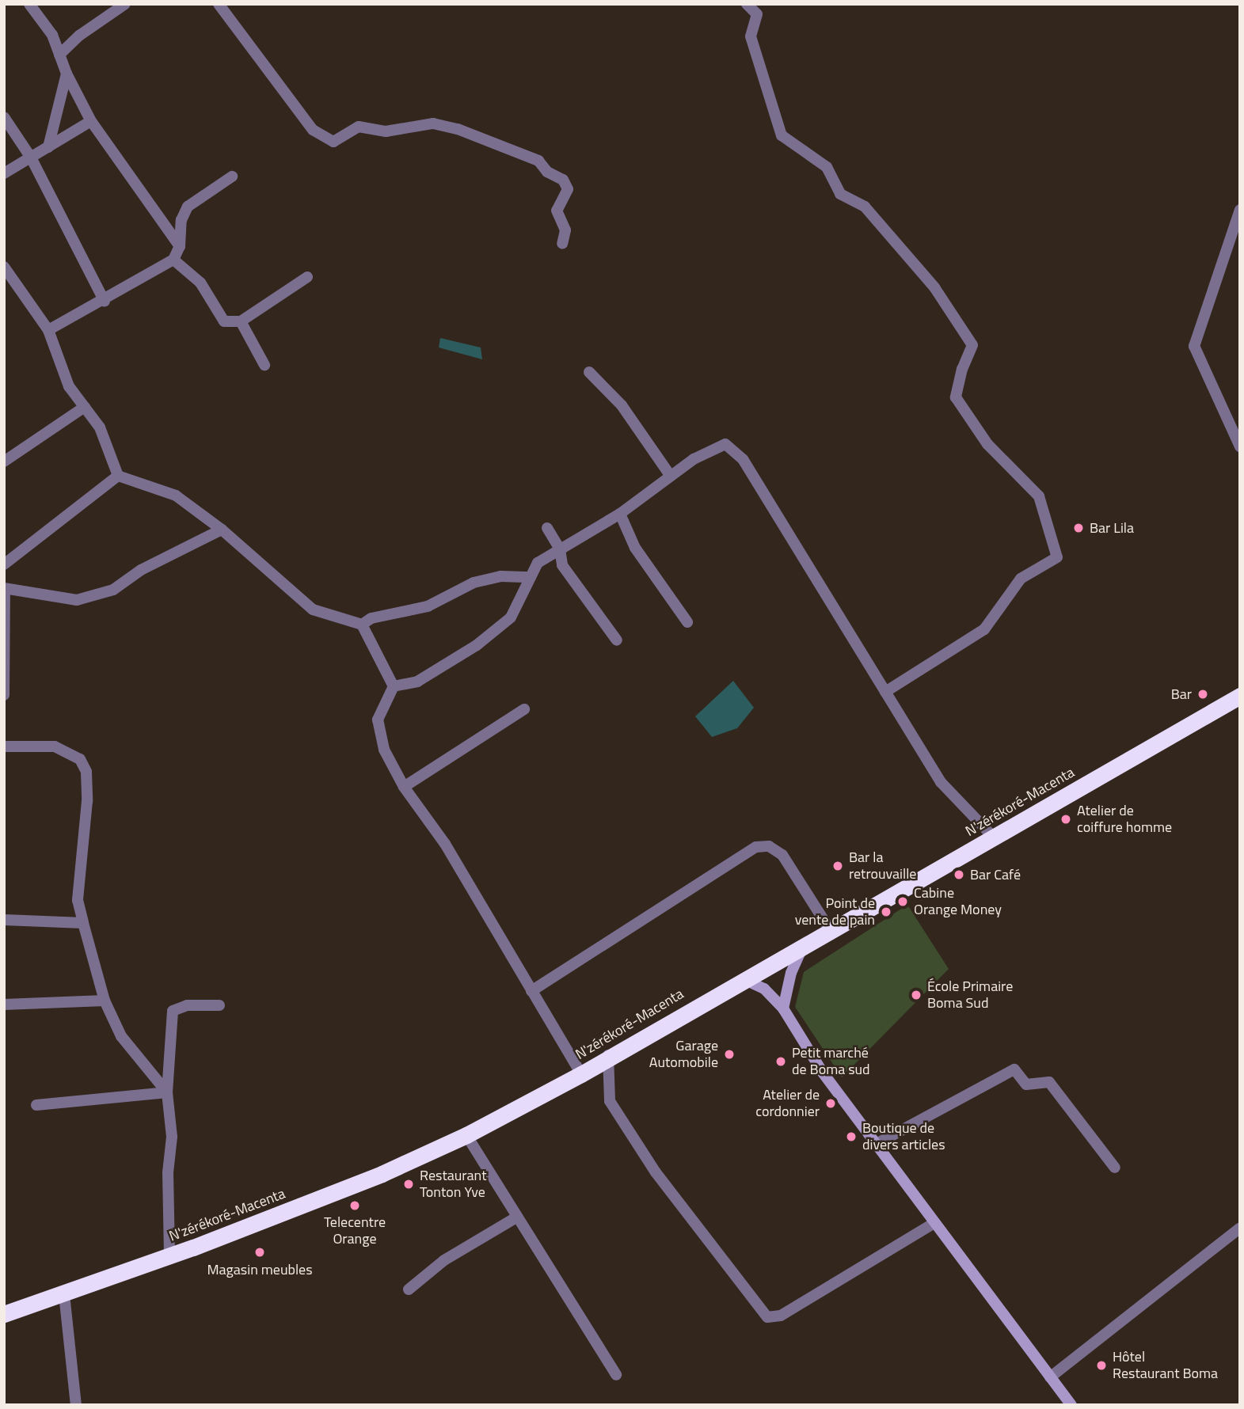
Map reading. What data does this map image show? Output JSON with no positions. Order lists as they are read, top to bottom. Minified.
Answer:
{"streets":{"highway":["N'zérékoré-Macenta"]},"places":["Bar Lila","Bar","Atelier de coiffure homme","Bar la retrouvaille","Bar Café","Cabine Orange Money","Point de vente de pain","École Primaire Boma Sud","Garage Automobile","Petit marché de Boma sud","Atelier de cordonnier","Boutique de divers articles","Restaurant Tonton Yve","Telecentre Orange","Magasin meubles","Hôtel Restaurant Boma"]}
